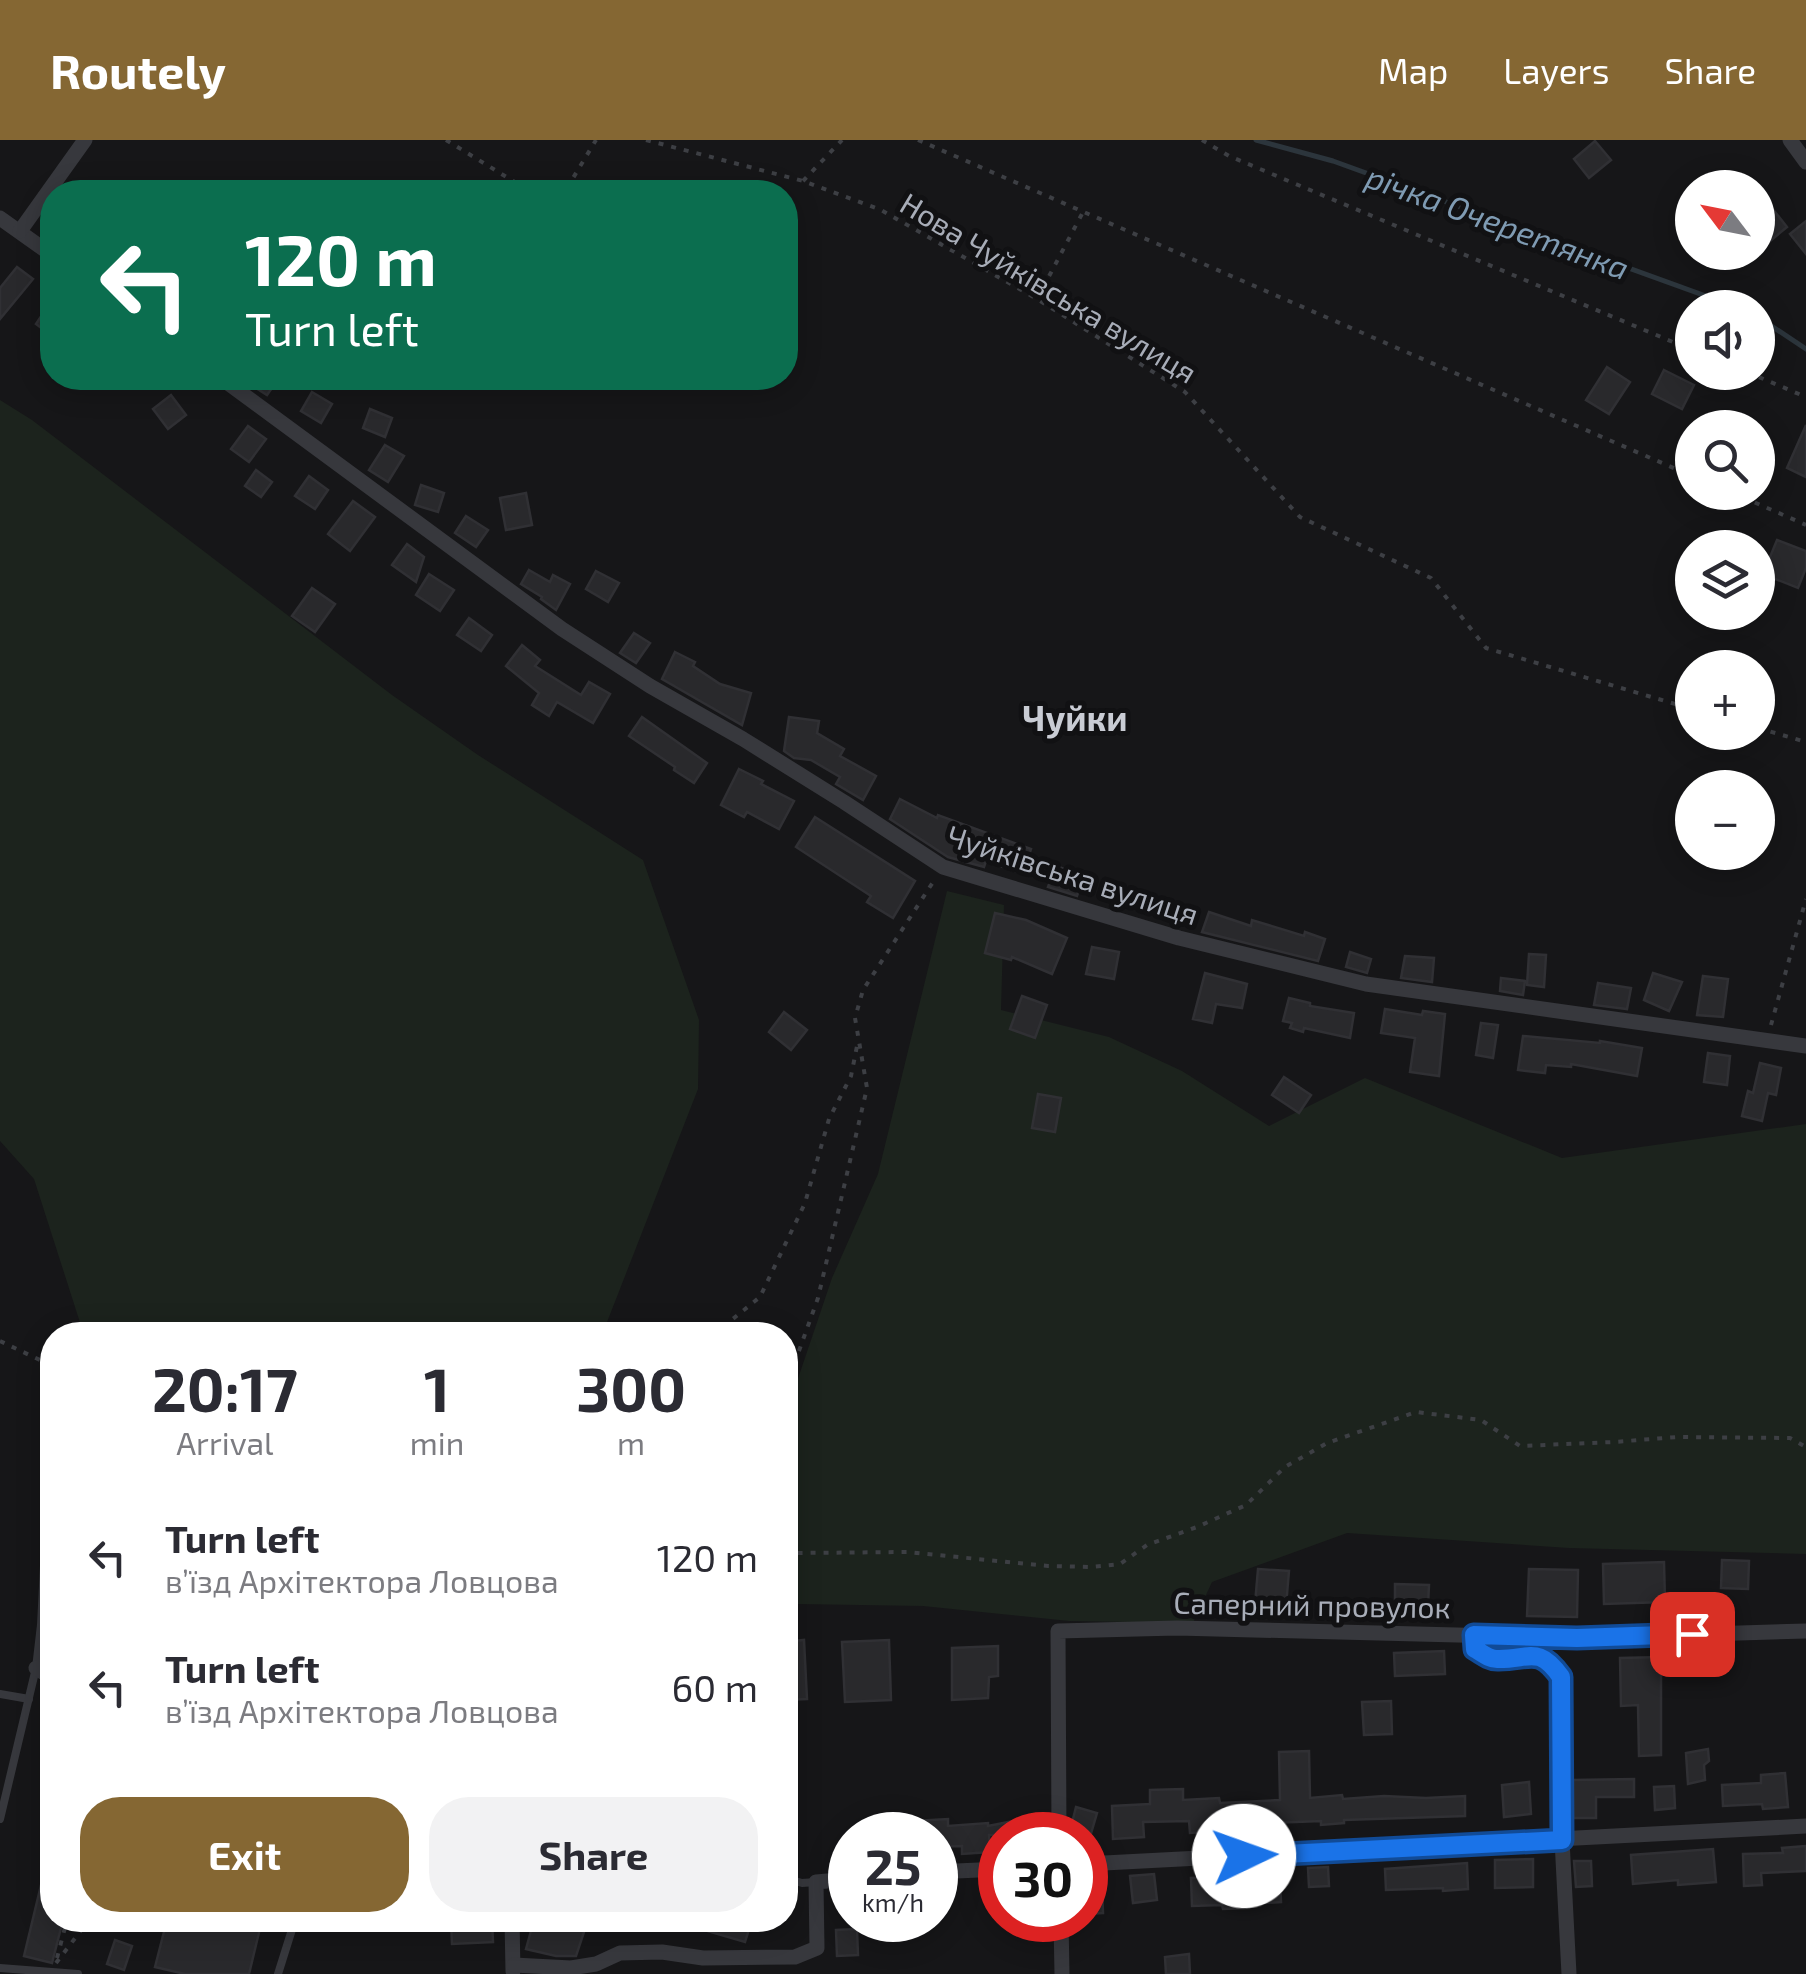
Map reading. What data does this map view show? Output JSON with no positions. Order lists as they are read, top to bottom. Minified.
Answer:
{"streets":{"street":["Чуйківська вулиця","Саперний провулок"],"path":["Нова Чуйківська вулиця"]},"districts":["Чуйки"],"water":["річка Очеретянка"],"north":"top left","page":{"header":"Routely","nav":["Map","Layers","Share"],"map_buttons":["+","−"],"turn":["120 m","Turn left"],"eta":["20:17","Arrival","1","min","300","m"],"list":[{"name":"Turn left","note":"в’їзд Архітектора Ловцова","value":"120 m"},{"name":"Turn left","note":"в’їзд Архітектора Ловцова","value":"60 m"}],"buttons":["Exit","Share"],"speed":"25 km/h","limit":"30"}}
